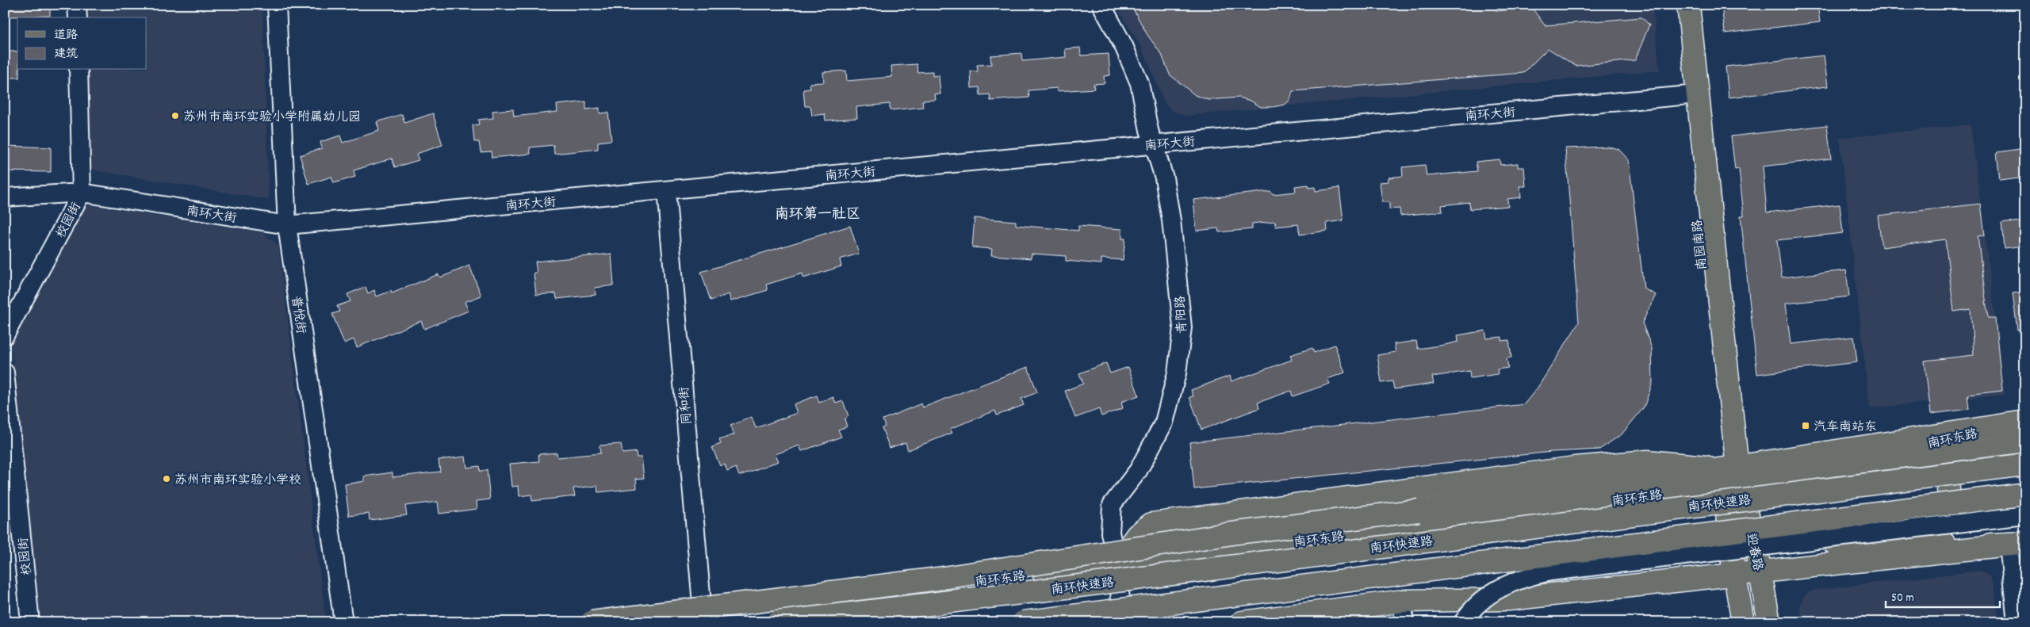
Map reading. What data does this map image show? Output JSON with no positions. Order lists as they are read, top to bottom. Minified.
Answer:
{"streets":{"main road":["南园南路","南环东路","南环快速路","迎春路"],"street":["南环大街","校园街","普悦街","青阳路","同和街"]},"crossings":[["南环大街","校园街"],["南环大街","南园南路"],["南环大街","普悦街"],["南环大街","青阳路"],["南环大街","同和街"],["南园南路","南环东路"],["南园南路","迎春路"],["青阳路","南环东路"],["同和街","南环东路"],["南环东路","迎春路"]],"districts":["南环第一社区"],"places":{"other":["苏州市南环实验小学附属幼儿园","苏州市南环实验小学校"],"transit":["汽车南站东"]},"legend":["道路","建筑"],"scale_bar":"50 m"}
